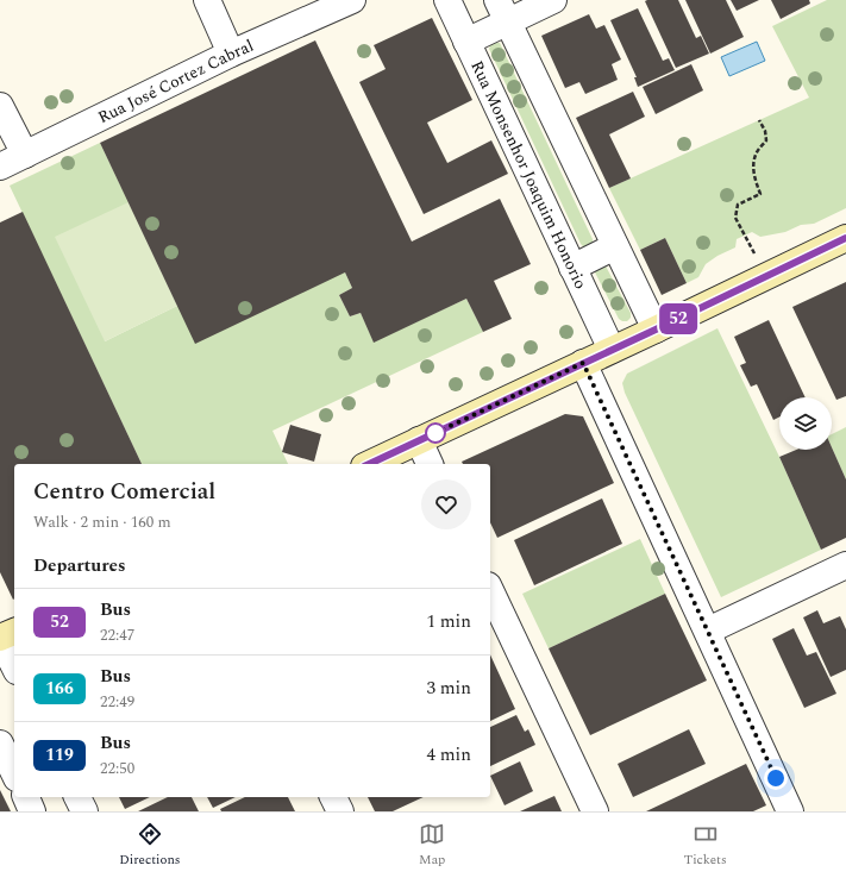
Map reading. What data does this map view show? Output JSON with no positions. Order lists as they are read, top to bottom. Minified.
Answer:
{"streets":{"street":["Rua José Cortez Cabral","Rua Monsenhor Joaquim Honorio"]},"lines":["bus line 52"],"page":{"on_map":"52","heading":[["Centro Comercial","Walk · 2 min · 160 m"],"Departures"],"list":[{"mark":"52","name":"Bus","note":"22:47","value":"1 min"},{"mark":"166","name":"Bus","note":"22:49","value":"3 min"},{"mark":"119","name":"Bus","note":"22:50","value":"4 min"}],"tabs":["Directions","Map","Tickets"]}}
